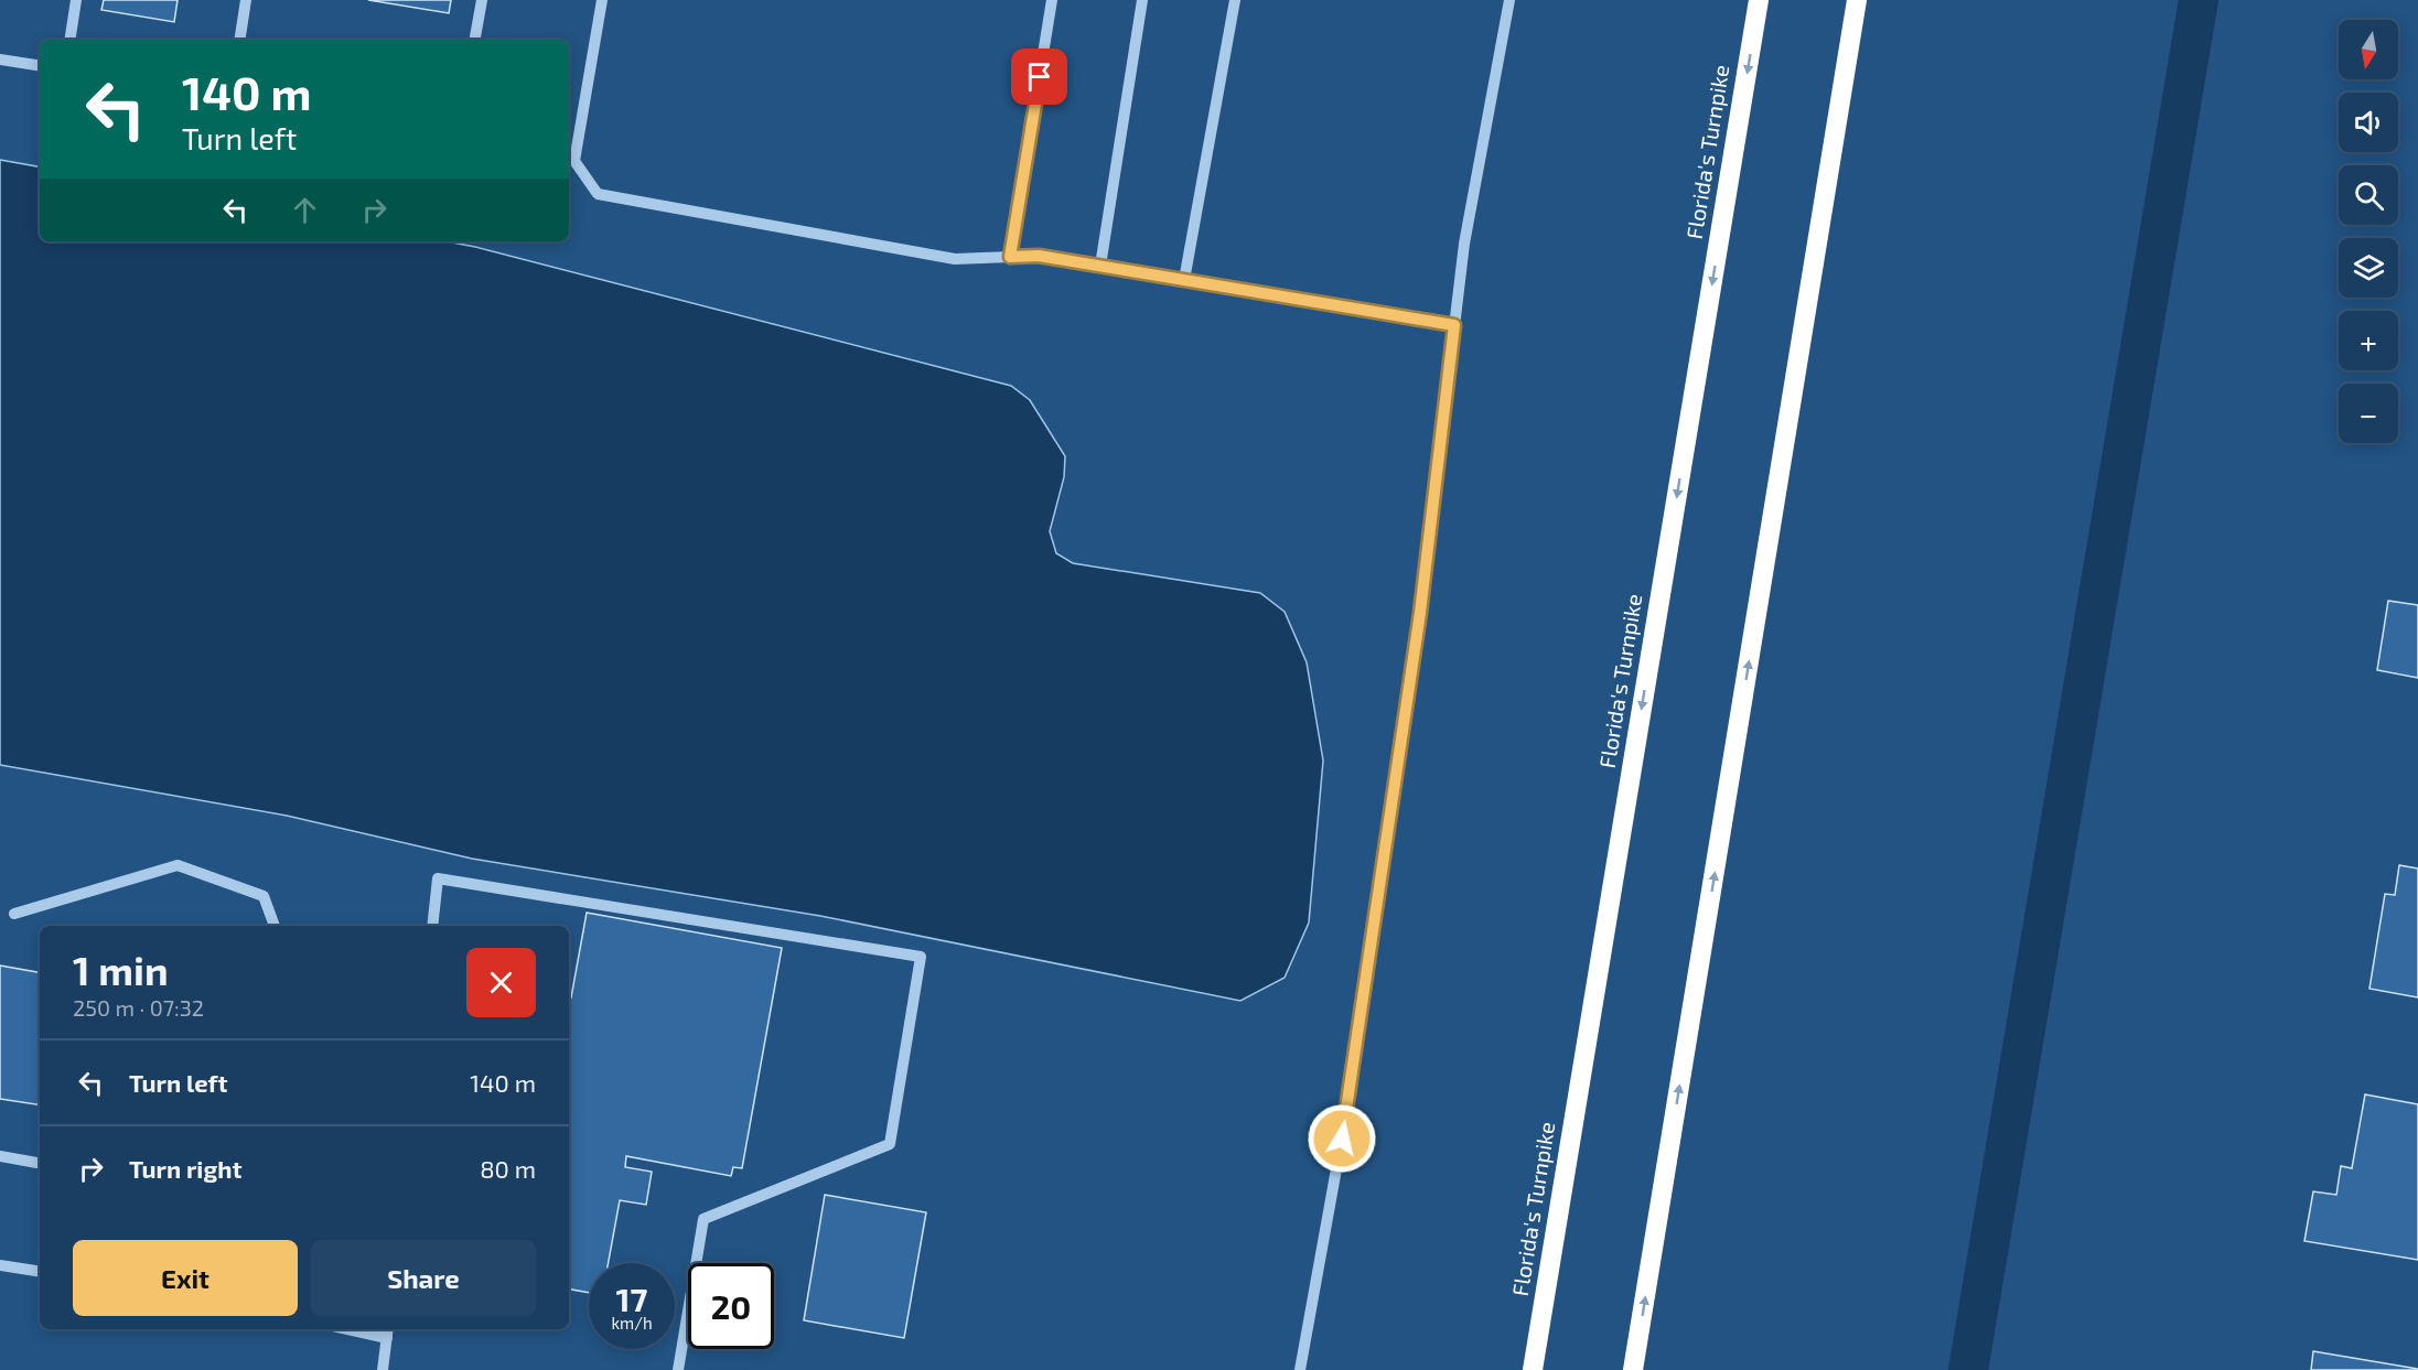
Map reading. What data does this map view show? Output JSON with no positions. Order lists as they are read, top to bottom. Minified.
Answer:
{"streets":{"highway":["Florida's Turnpike"]},"north":"bottom","page":{"map_buttons":["+","−"],"turn":["140 m","Turn left"],"heading":["1 min","250 m · 07:32"],"list":[{"name":"Turn left","value":"140 m"},{"name":"Turn right","value":"80 m"}],"buttons":["Exit","Share"],"speed":"17 km/h","limit":"20"}}
